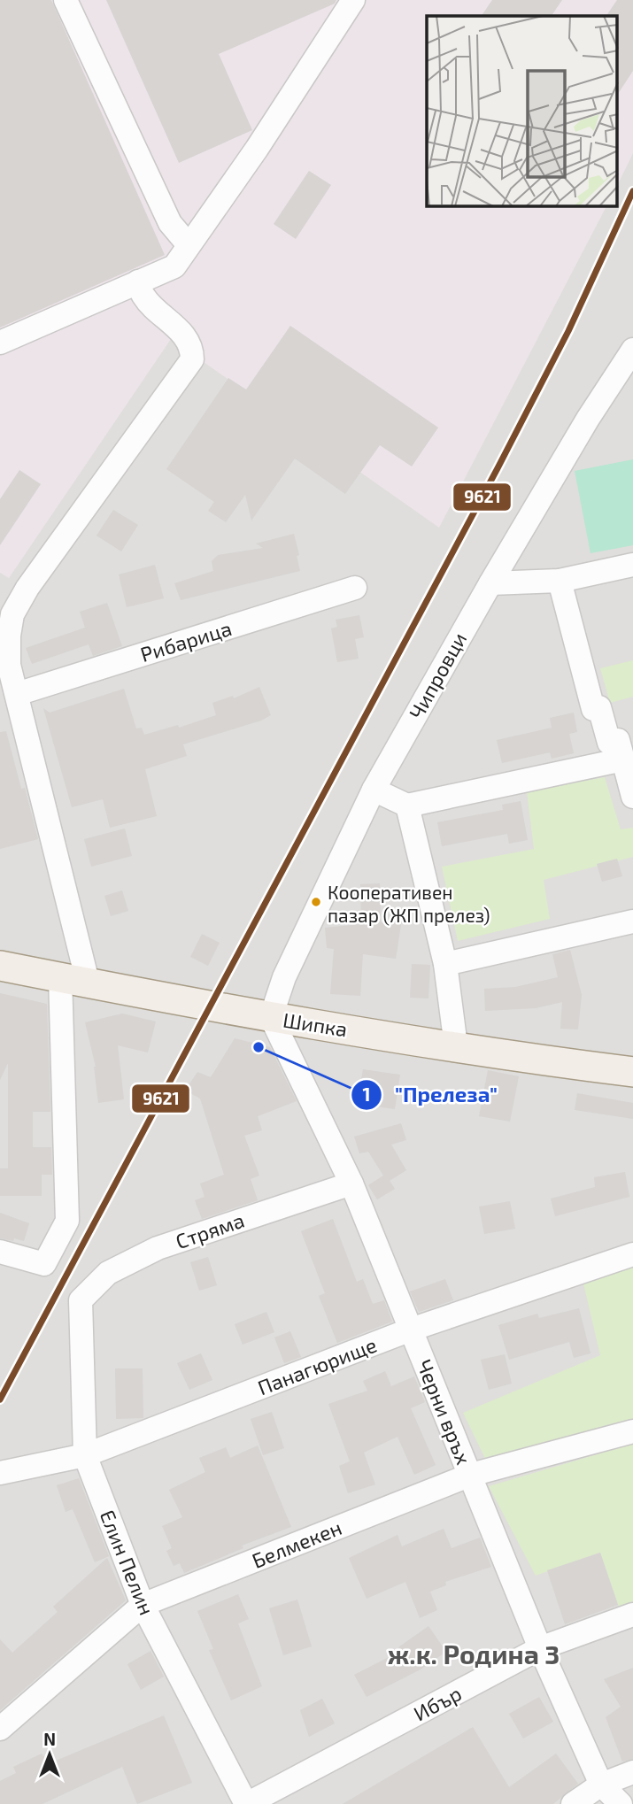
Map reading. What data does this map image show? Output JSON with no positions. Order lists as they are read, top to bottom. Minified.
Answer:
{"streets":{"main road":["Шипка"],"street":["Рибарица","Чипровци","Стряма","Панагюрище","Черни връх","Белмекен","Елин Пелин","Ибър"]},"crossings":[["Чипровци","Шипка"],["Чипровци","Черни връх"],["Шипка","Черни връх"],["Стряма","Черни връх"],["Стряма","Елин Пелин"],["Панагюрище","Черни връх"],["Панагюрище","Елин Пелин"],["Черни връх","Белмекен"],["Черни връх","Ибър"],["Белмекен","Елин Пелин"],["Елин Пелин","Ибър"]],"districts":["ж.к. Родина 3"],"places":["Кооперативен пазар (ЖП прелез)","\"Прелеза\""],"lines":["transit line 9621"],"north":"top"}
